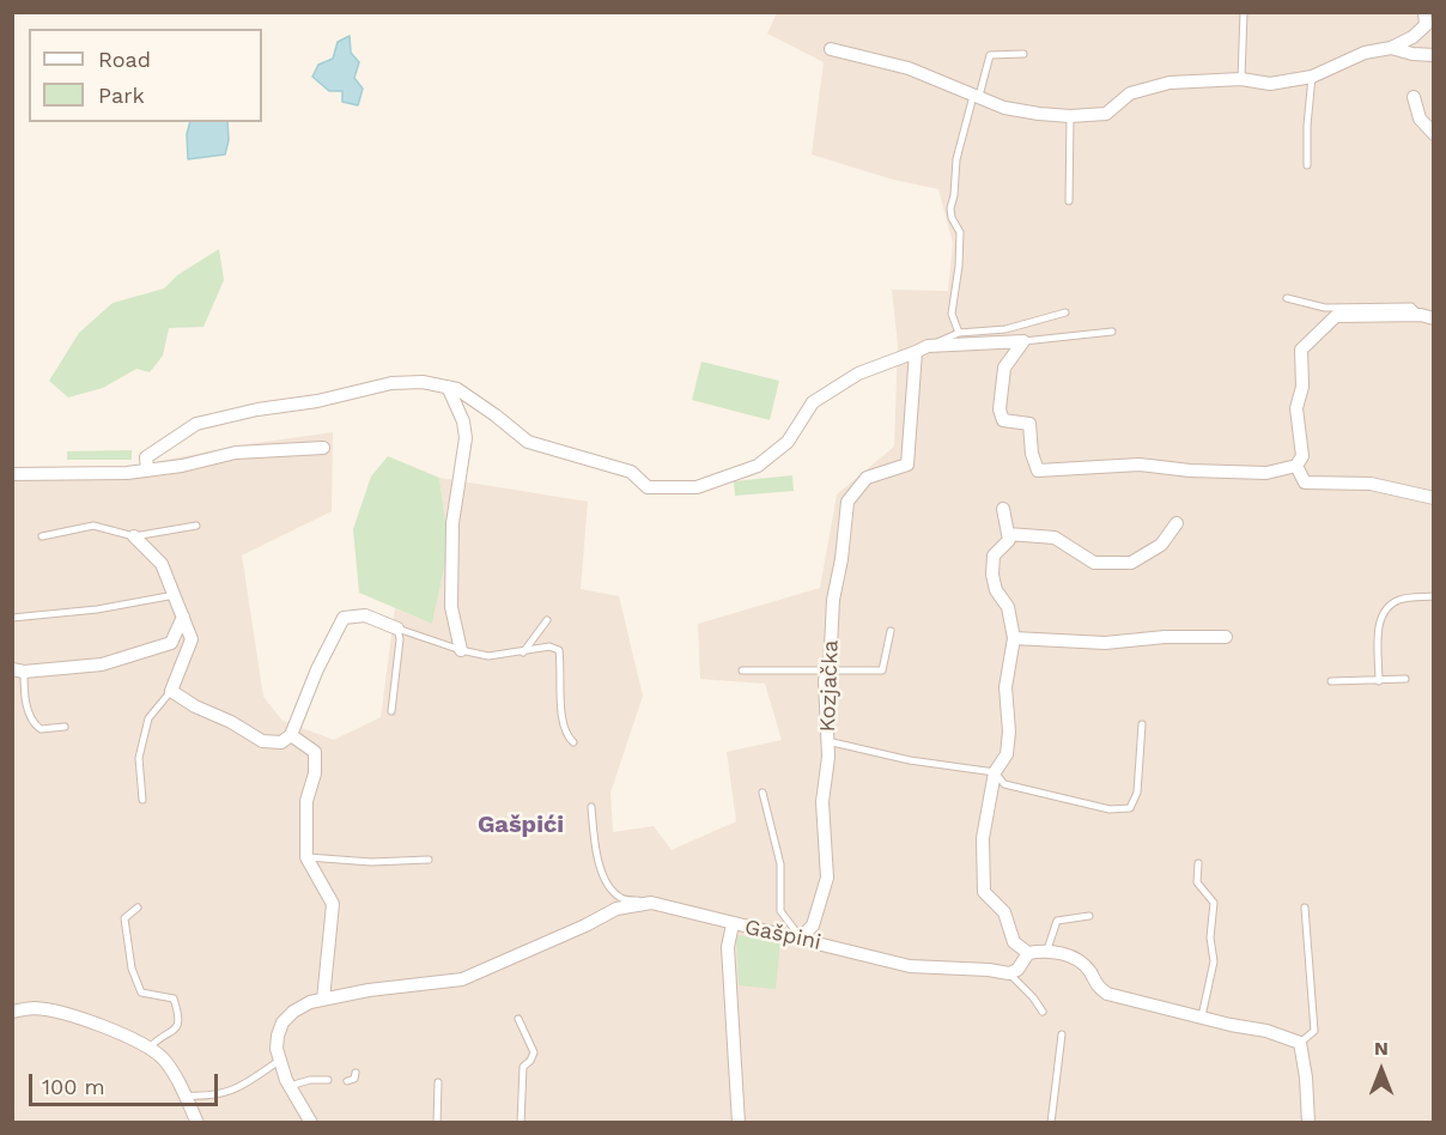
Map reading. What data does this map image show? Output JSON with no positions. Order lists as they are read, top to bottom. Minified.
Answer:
{"streets":{"street":["Kozjačka","Gašpini"]},"crossings":[["Kozjačka","Gašpini"]],"districts":["Gašpići"],"legend":["Road","Park"],"scale_bar":"100 m","north":"top"}
